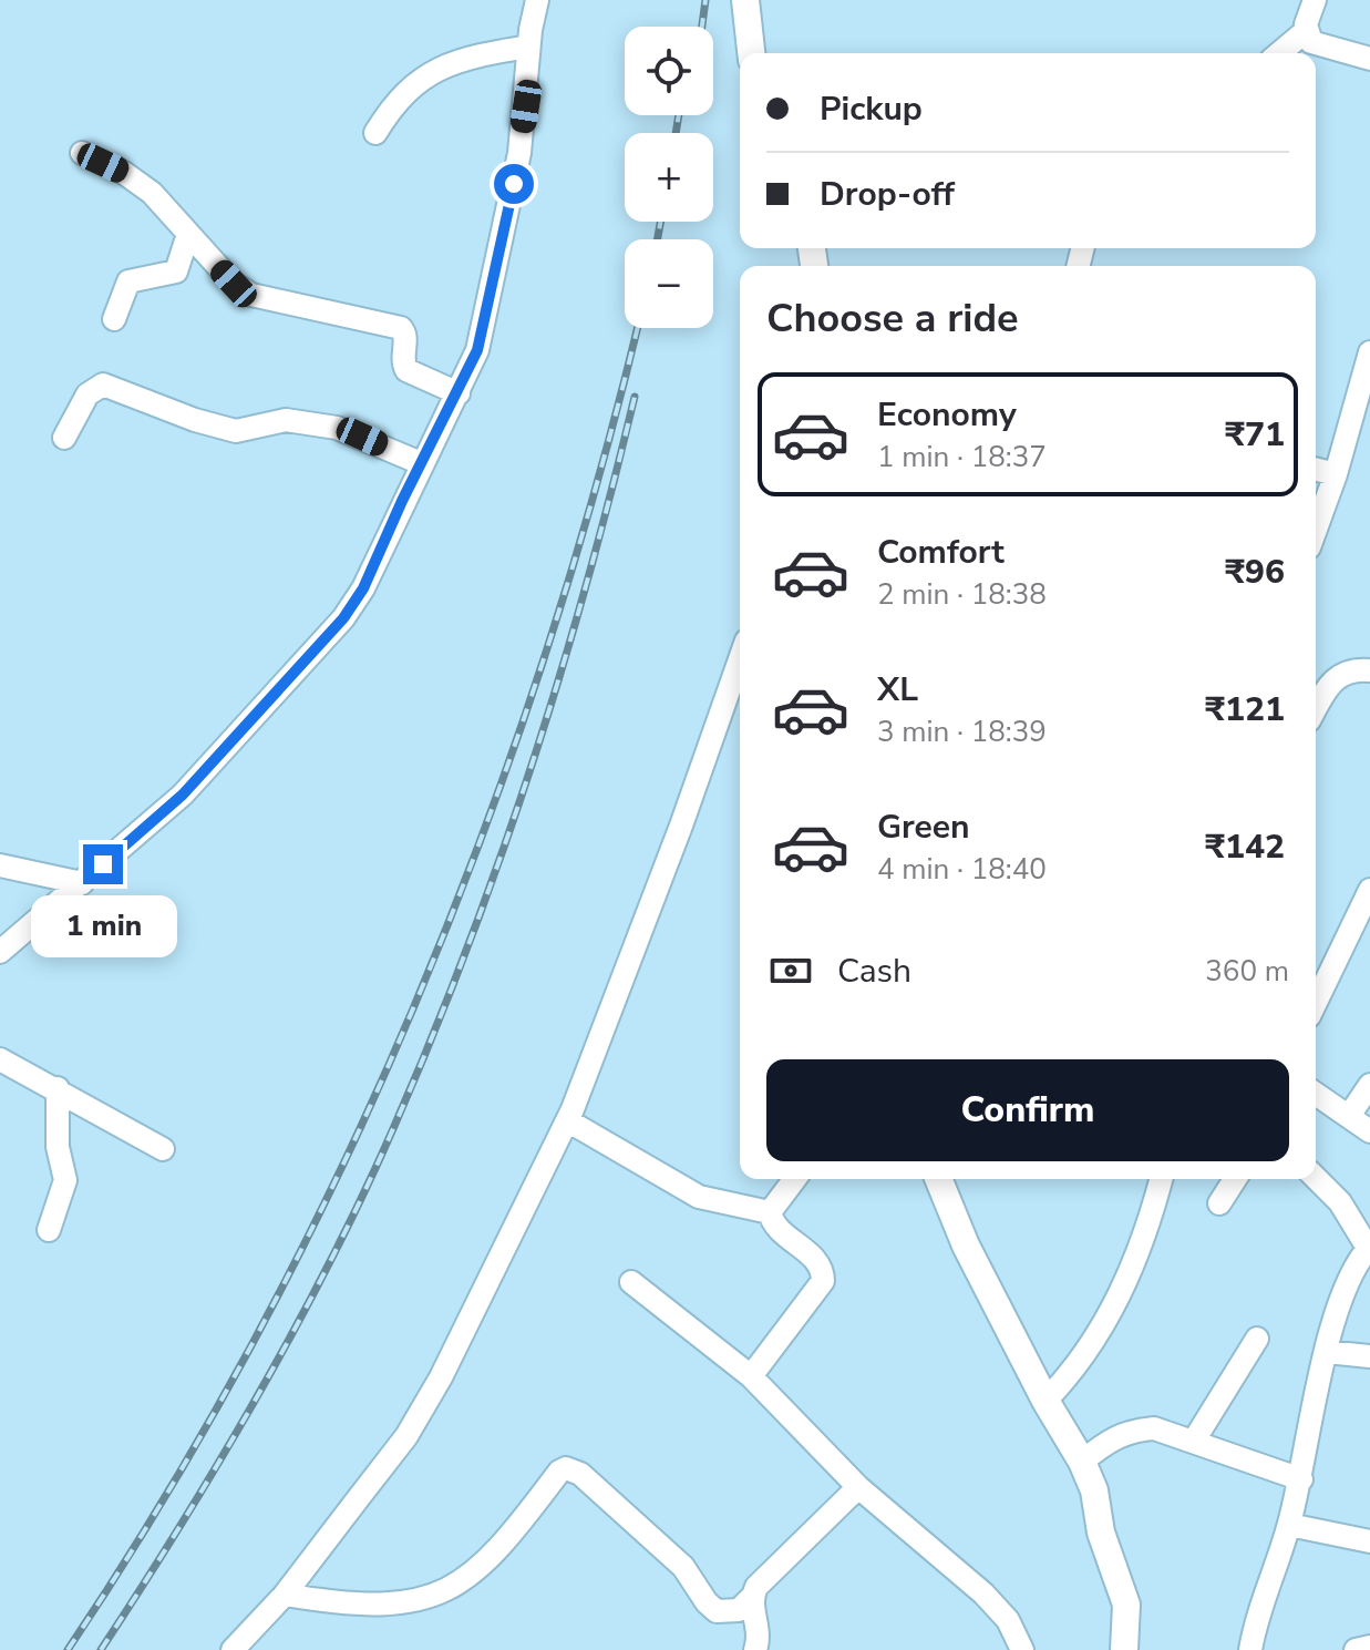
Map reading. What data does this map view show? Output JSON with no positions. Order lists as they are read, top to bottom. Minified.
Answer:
{"page":{"map_buttons":["+","−"],"banner":["Pickup","Drop-off"],"heading":"Choose a ride","list":[{"name":"Economy","note":"1 min · 18:37","value":"₹71"},{"name":"Comfort","note":"2 min · 18:38","value":"₹96"},{"name":"XL","note":"3 min · 18:39","value":"₹121"},{"name":"Green","note":"4 min · 18:40","value":"₹142"}],"bubble":"1 min","pay":["Cash","360 m"],"buttons":"Confirm"}}
